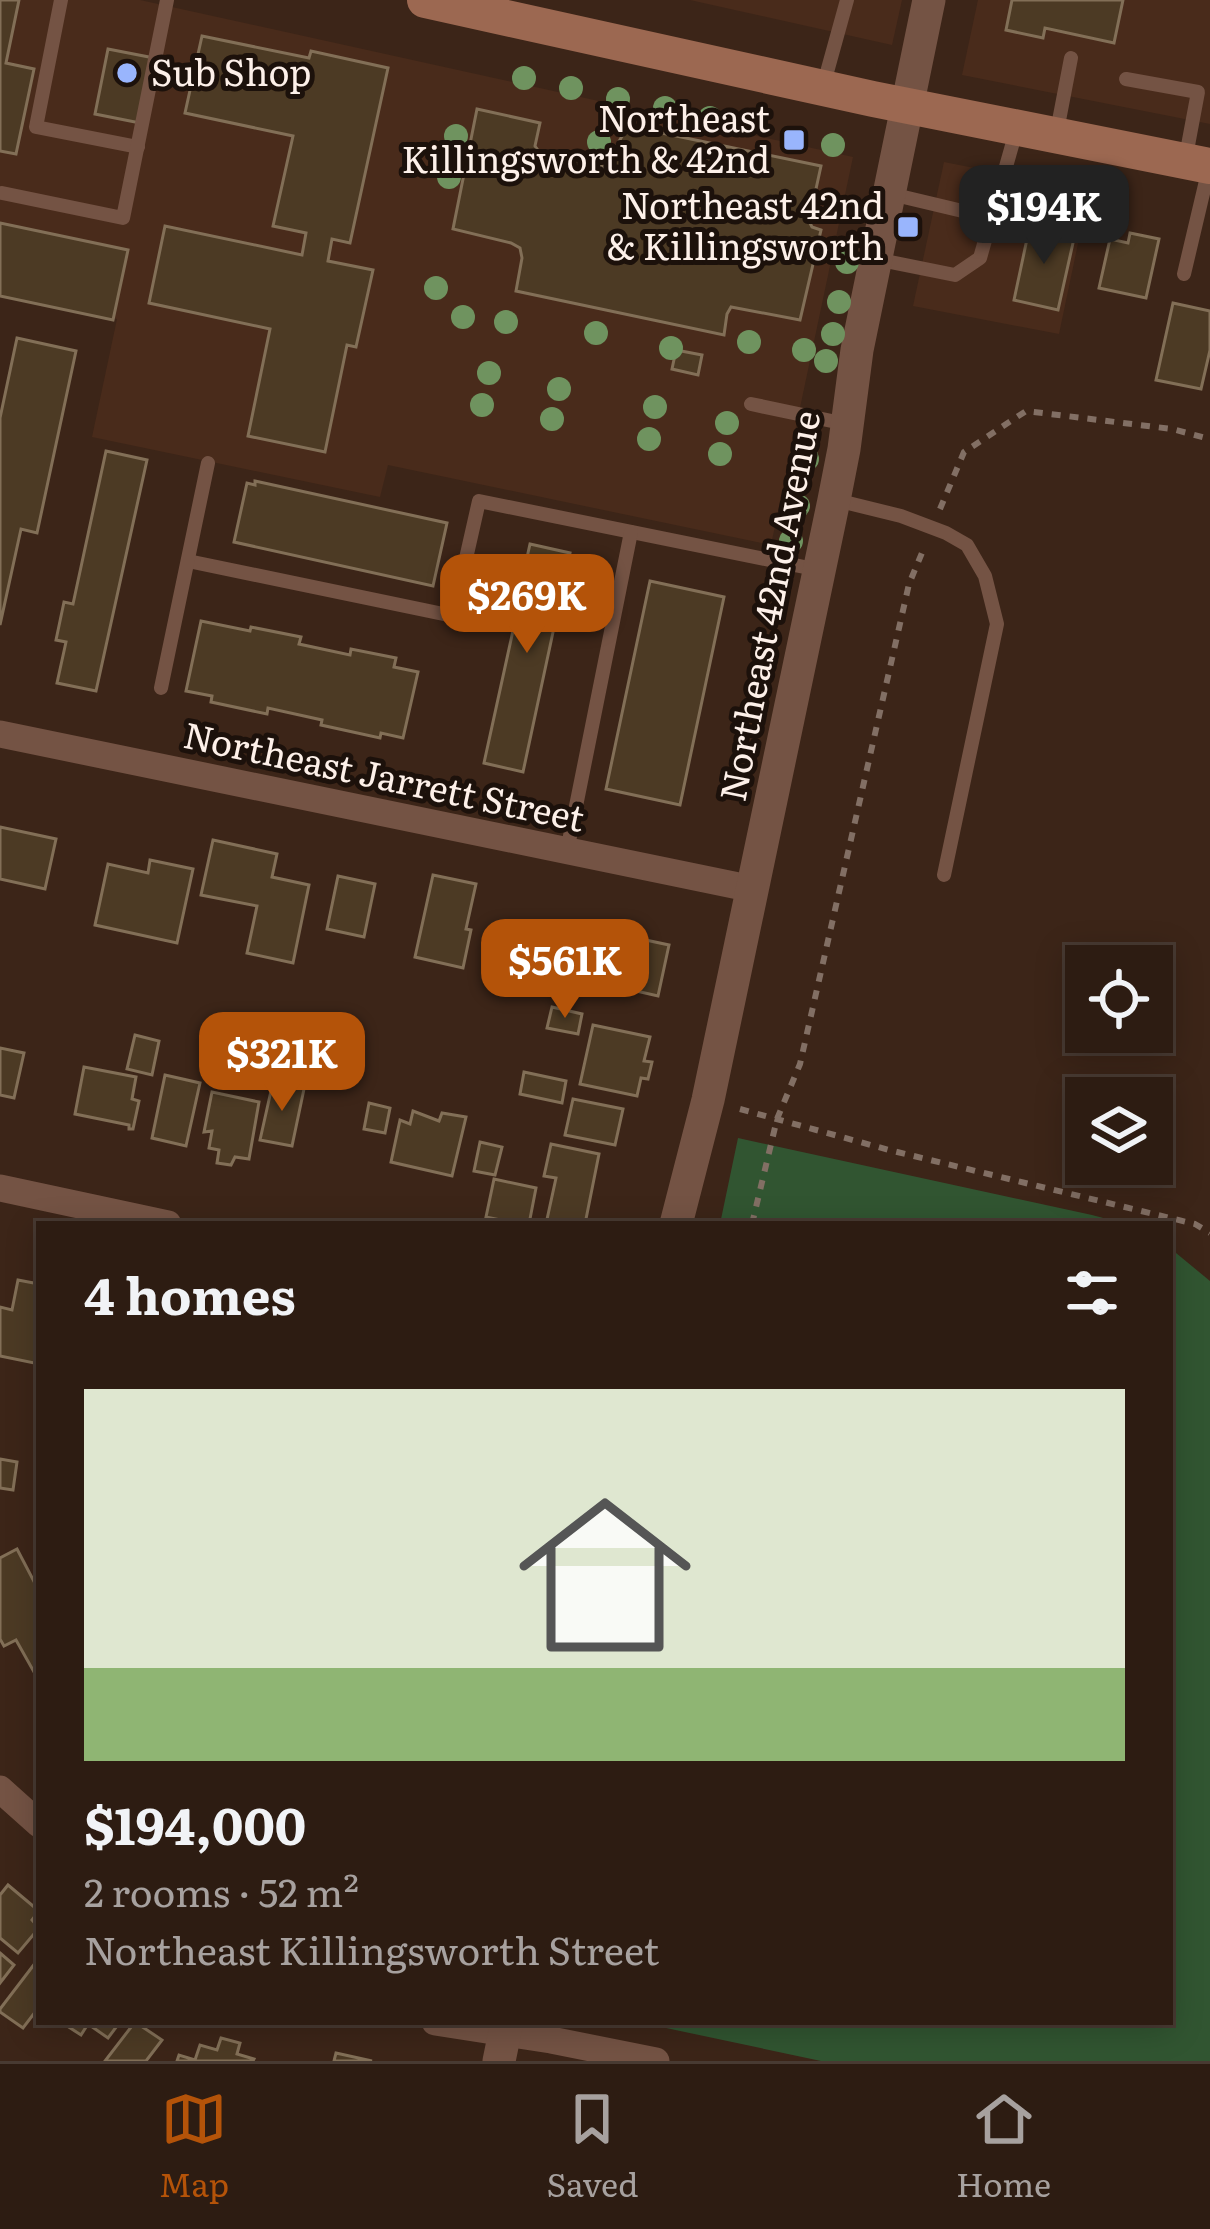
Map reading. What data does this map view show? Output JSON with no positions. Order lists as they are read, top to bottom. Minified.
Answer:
{"streets":{"street":["Northeast 42nd Avenue","Northeast Jarrett Street"]},"crossings":[["Northeast 42nd Avenue","Northeast Jarrett Street"]],"places":{"other":["Sub Shop"],"transit":["Northeast Killingsworth & 42nd","Northeast 42nd & Killingsworth"]},"page":{"price":["$194K","$269K","$561K","$321K"],"heading":"4 homes","list":[{"name":"$194,000","note":"2 rooms · 52 m² · Northeast Killingsworth Street"}],"tabs":["Map","Saved","Home"]}}
